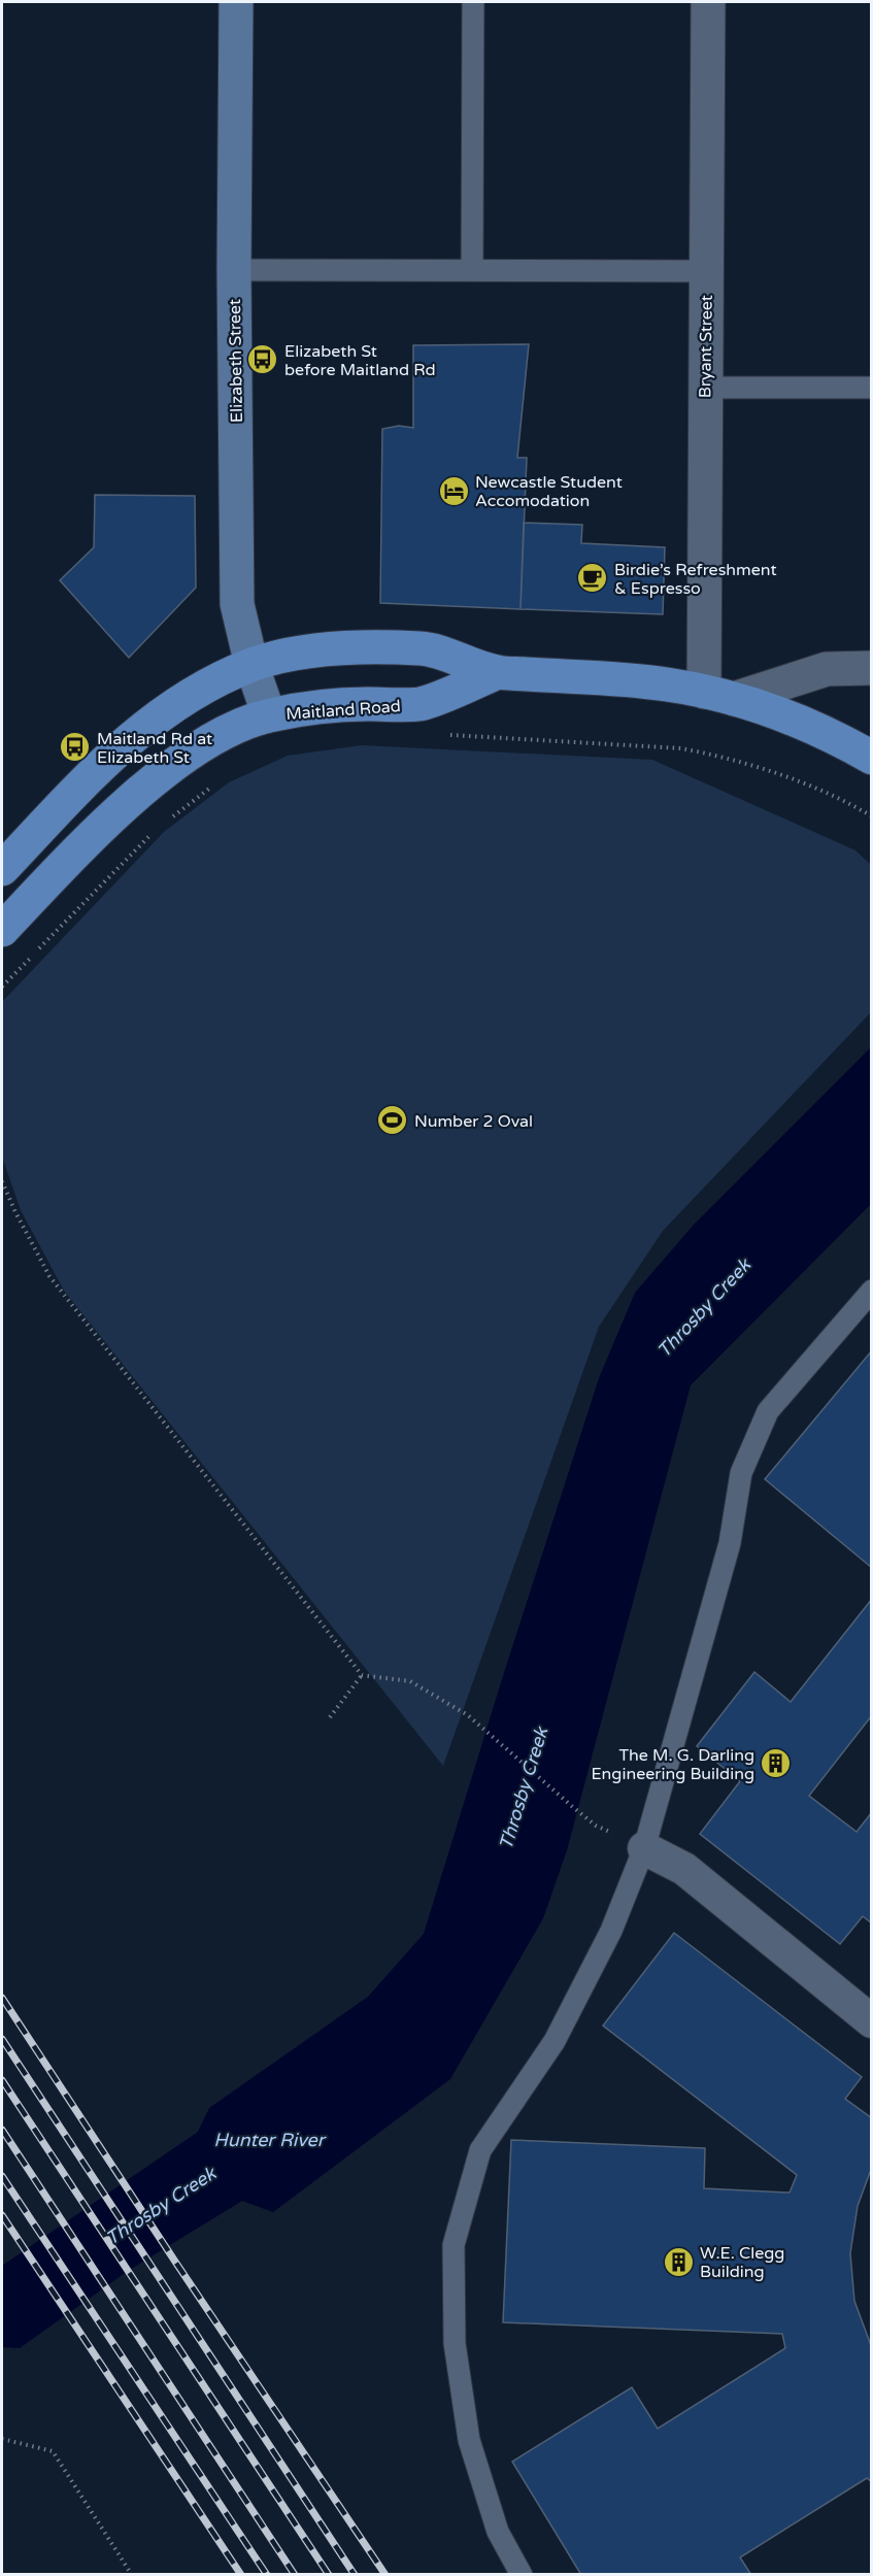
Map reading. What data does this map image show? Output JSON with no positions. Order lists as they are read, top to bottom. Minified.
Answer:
{"streets":{"main road":["Elizabeth Street","Maitland Road"],"street":["Bryant Street"]},"crossings":[["Bryant Street","Maitland Road"],["Elizabeth Street","Maitland Road"]],"water":["Throsby Creek","Hunter River"],"places":{"bus stop":["Elizabeth St before Maitland Rd","Maitland Rd at Elizabeth St"],"hotel":["Newcastle Student Accomodation"],"cafe":["Birdie’s Refreshment & Espresso"],"sports":["Number 2 Oval"],"building":["The M. G. Darling Engineering Building","W.E. Clegg Building"]}}
